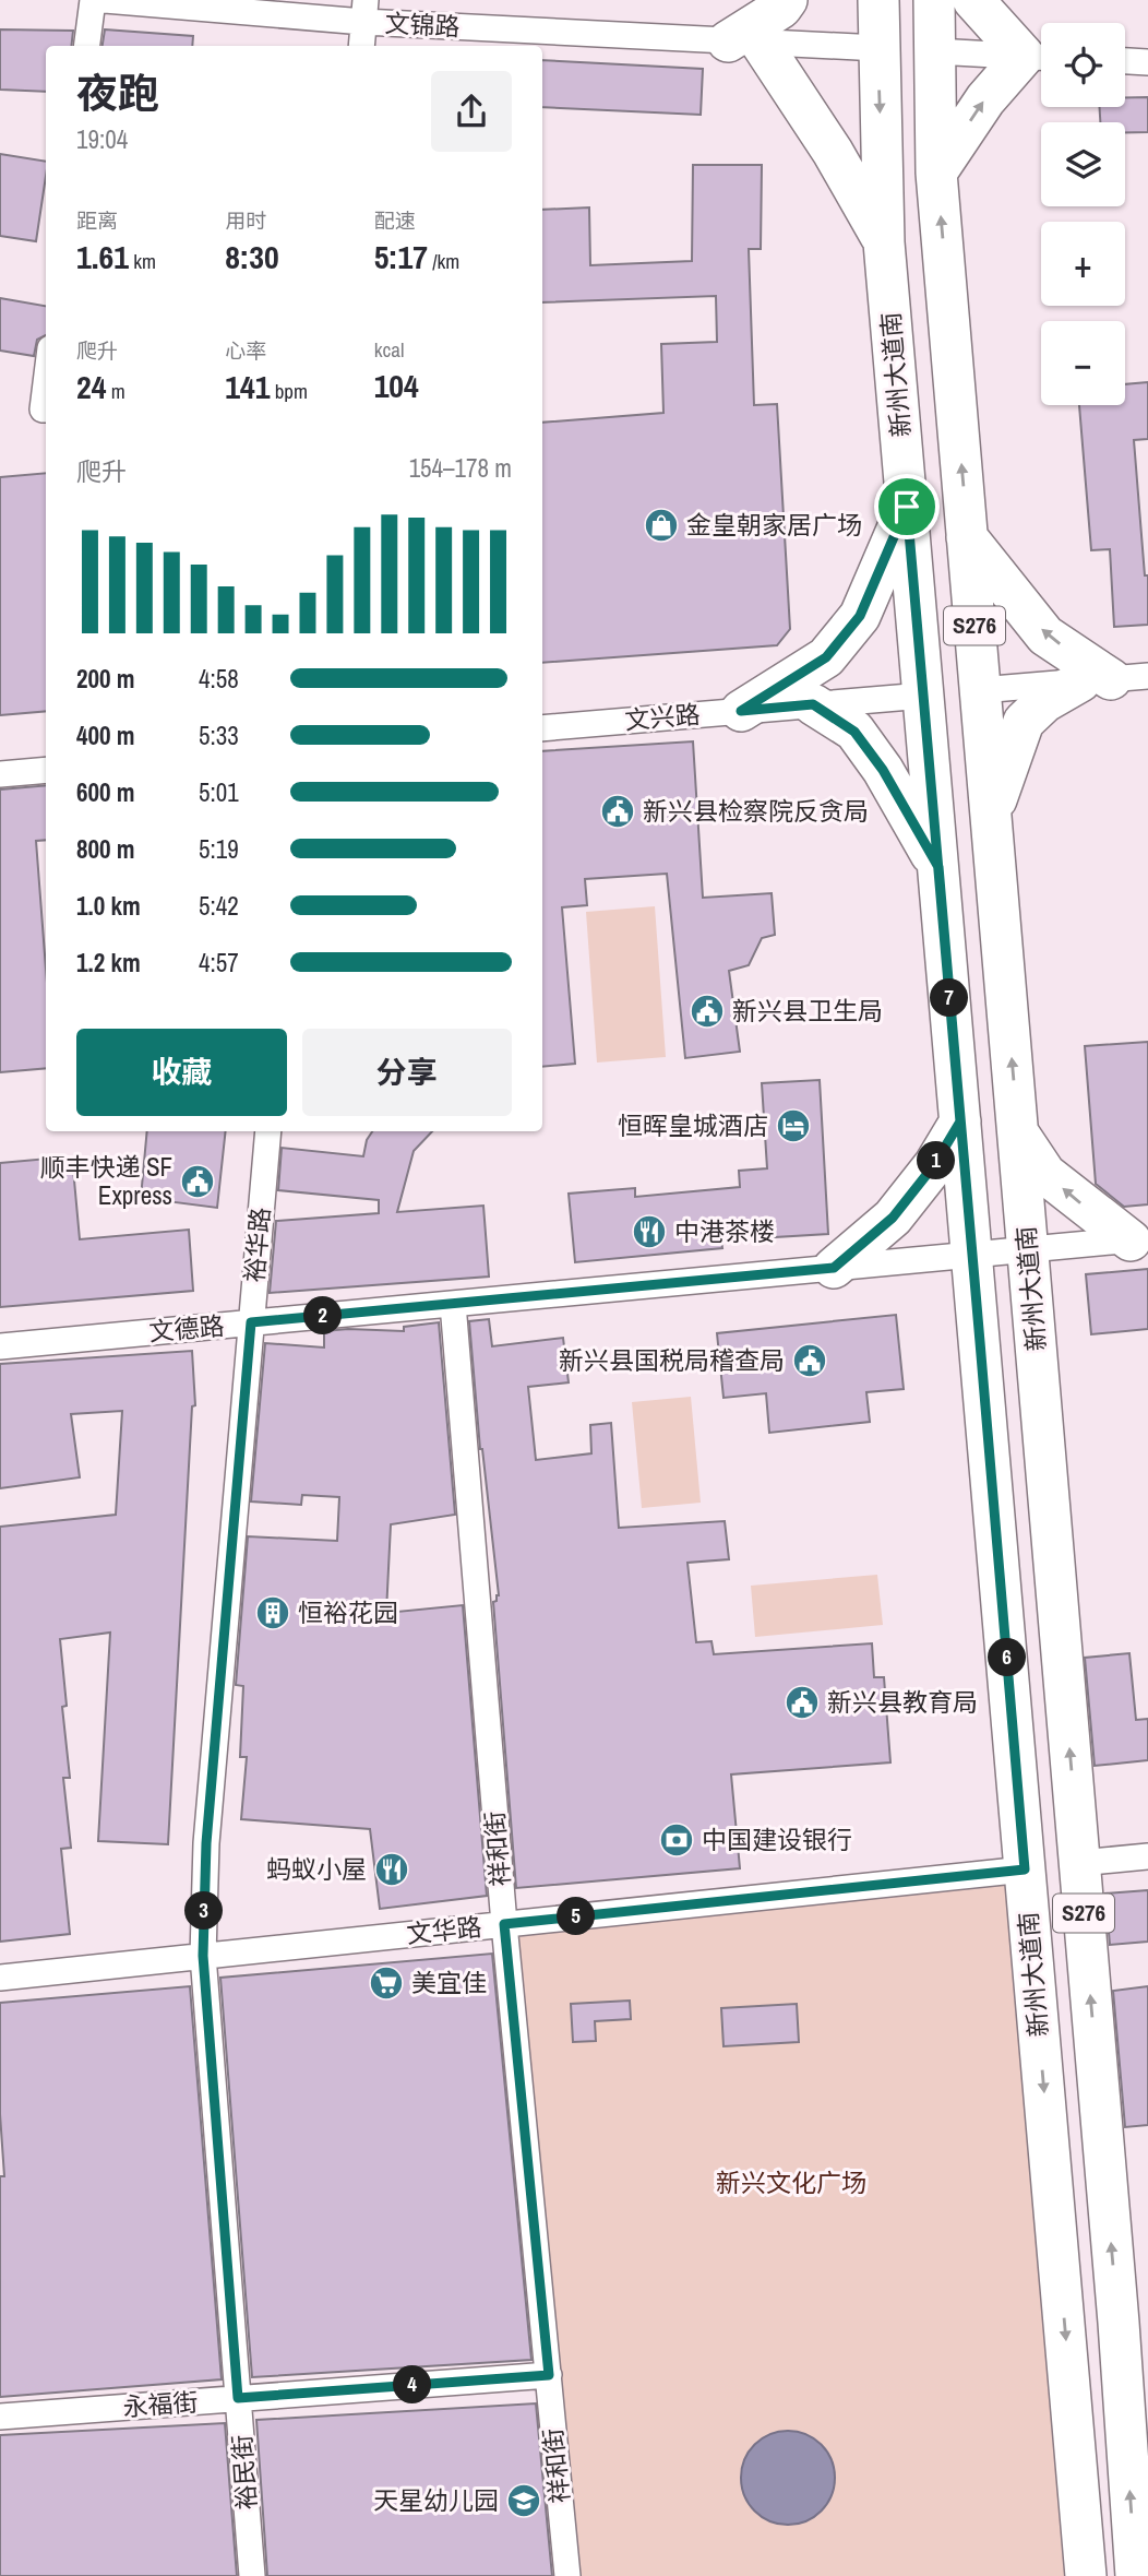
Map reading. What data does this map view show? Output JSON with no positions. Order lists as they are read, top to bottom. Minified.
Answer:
{"streets":{"main road":["新州大道南","S276"],"street":["文锦路","文兴路","裕华路","文德路","祥和街","文华路","永福街","裕民街"]},"crossings":[["文锦路","新州大道南"],["新州大道南","文兴路"],["新州大道南","文德路"],["新州大道南","文华路"],["裕华路","文德路"],["裕华路","文华路"],["裕华路","裕民街"],["文德路","祥和街"],["祥和街","文华路"],["祥和街","永福街"],["文华路","裕民街"],["永福街","裕民街"]],"parks":["新兴文化广场"],"places":{"shop":["金皇朝家居广场"],"public building":["新兴县检察院反贪局","新兴县卫生局","顺丰快递 SF Express","新兴县国税局稽查局","新兴县教育局"],"hotel":["恒晖皇城酒店"],"restaurant":["中港茶楼","蚂蚁小屋"],"building":["恒裕花园"],"bank":["中国建设银行"],"supermarket":["美宜佳"],"school or university":["天星幼儿园"]},"page":{"map_buttons":["+","−"],"heading":["夜跑","19:04"],"stats":[["距离","1.61 km"],["用时","8:30"],["配速","5:17 /km"],["爬升","24 m"],["心率","141 bpm"],["kcal","104"]],"chart":["爬升","154–178 m"],"list":[{"name":"200 m","note":"4:58"},{"name":"400 m","note":"5:33"},{"name":"600 m","note":"5:01"},{"name":"800 m","note":"5:19"},{"name":"1.0 km","note":"5:42"},{"name":"1.2 km","note":"4:57"}],"pins":["7","1","2","6","3","5","4"],"buttons":["收藏","分享"]}}
